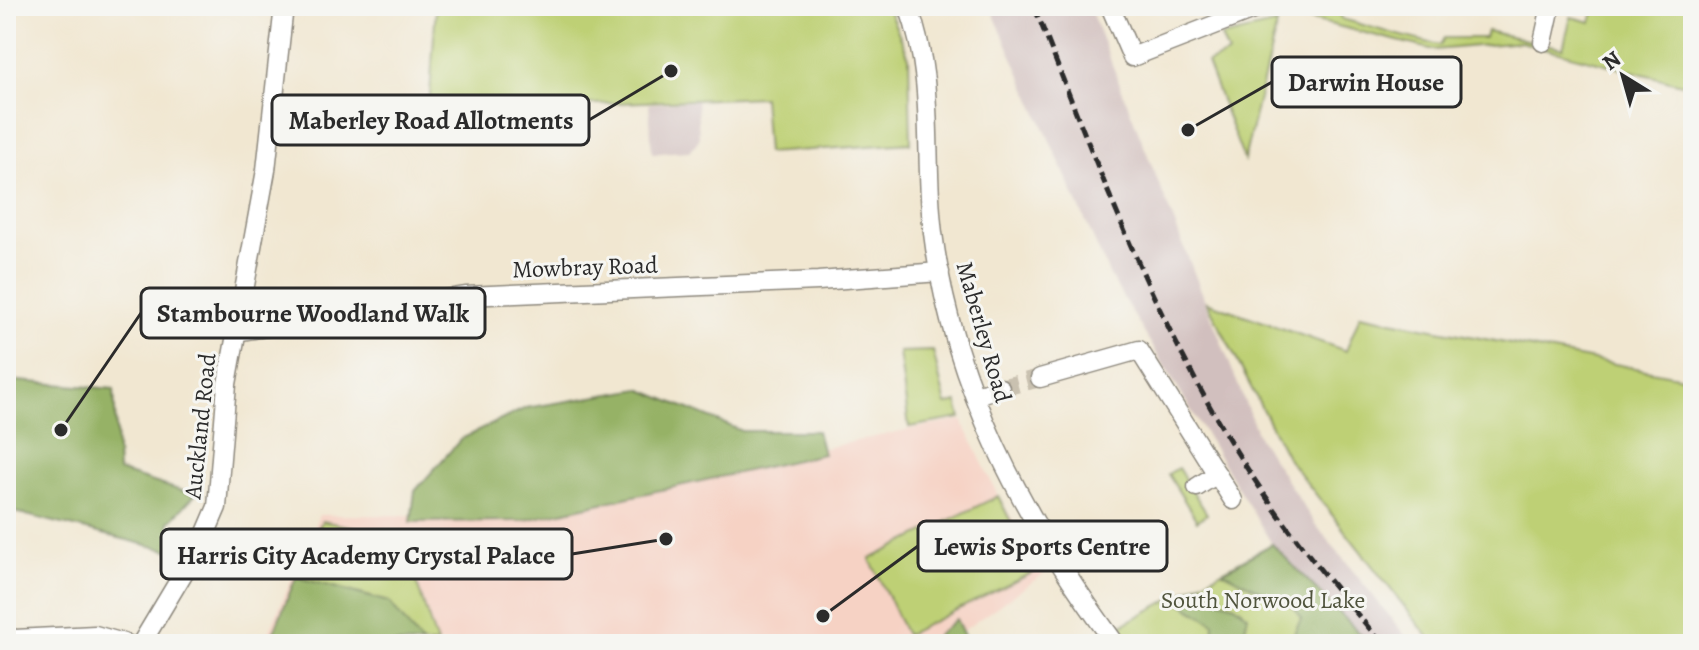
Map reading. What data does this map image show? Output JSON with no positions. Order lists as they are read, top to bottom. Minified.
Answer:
{"streets":{"street":["Mowbray Road","Maberley Road","Auckland Road"]},"crossings":[["Mowbray Road","Maberley Road"],["Mowbray Road","Auckland Road"]],"parks":["South Norwood Lake"],"places":["Maberley Road Allotments","Darwin House","Stambourne Woodland Walk","Harris City Academy Crystal Palace","Lewis Sports Centre"],"north":"top left"}
